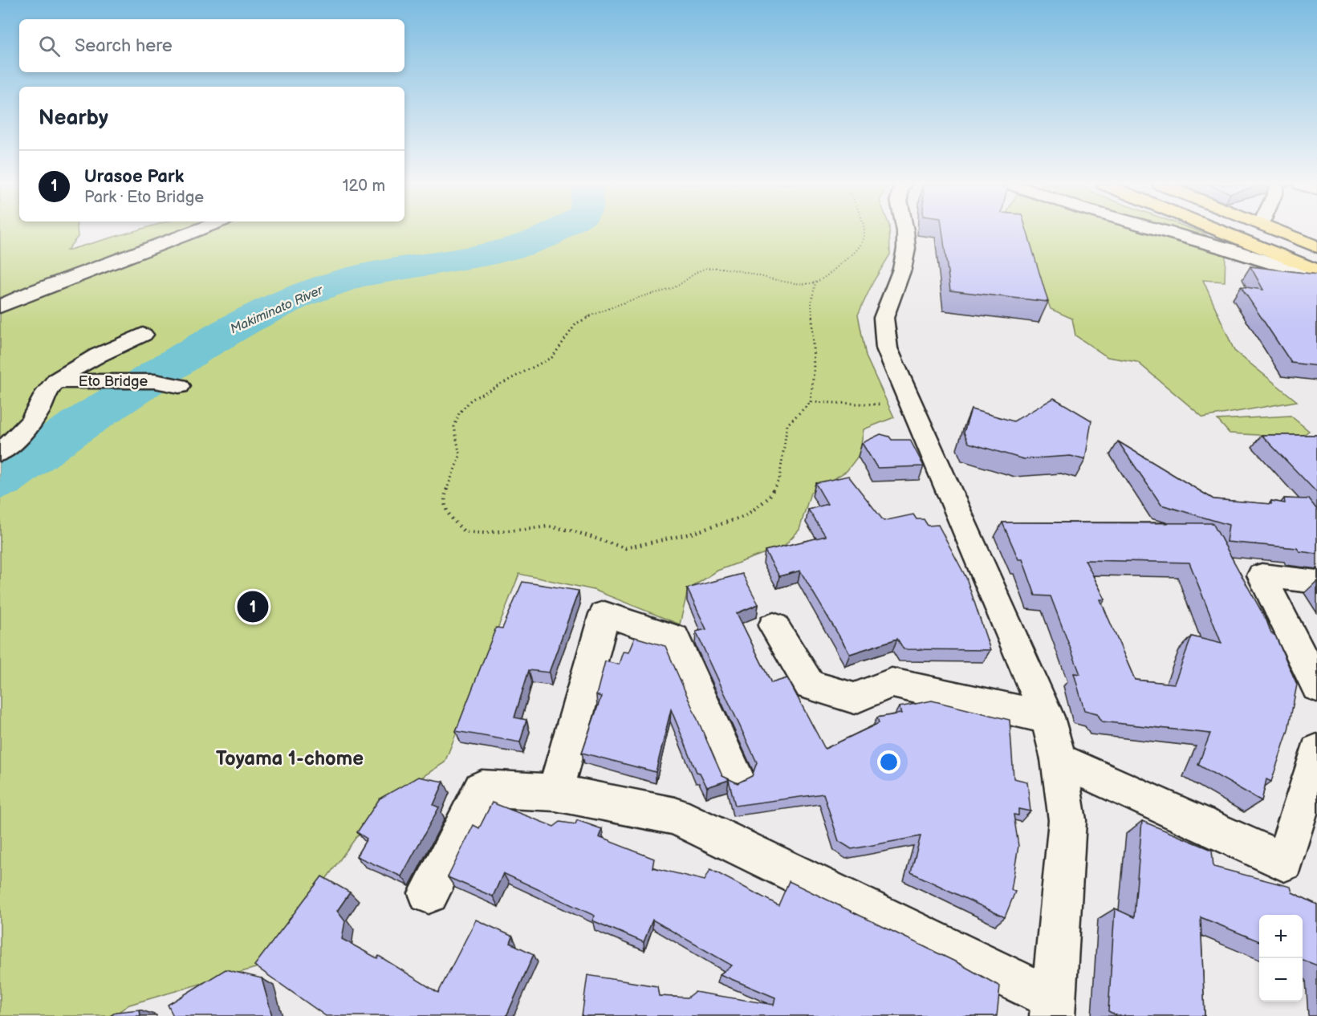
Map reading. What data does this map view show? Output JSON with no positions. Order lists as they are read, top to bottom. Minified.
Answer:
{"streets":{"street":["Eto Bridge"]},"districts":["Toyama 1-chome"],"water":["Makiminato River"],"page":{"search":"Search here","heading":"Nearby","list":[{"mark":"1","name":"Urasoe Park","note":"Park · Eto Bridge","value":"120 m"}],"pins":"1","map_buttons":["+","−"]}}
